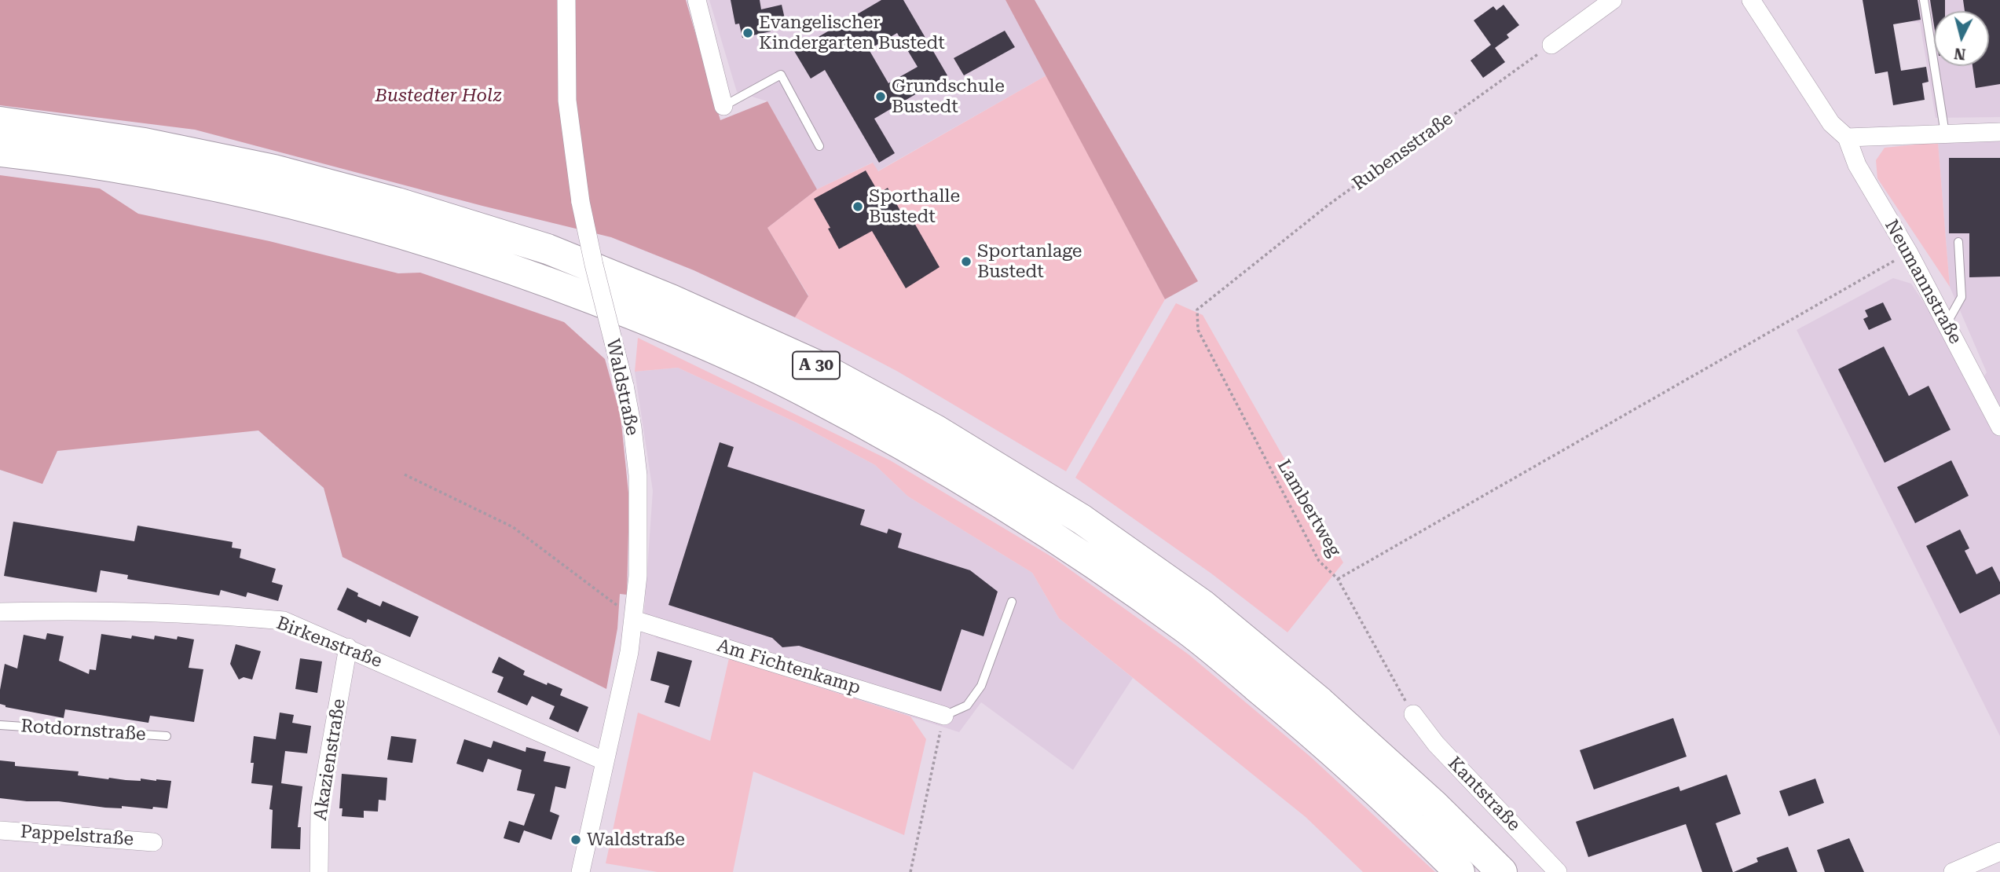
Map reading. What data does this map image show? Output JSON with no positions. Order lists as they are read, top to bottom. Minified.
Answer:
{"streets":{"highway":["A 30"],"street":["Neumannstraße","Waldstraße","Birkenstraße","Am Fichtenkamp","Akazienstraße","Kantstraße","Pappelstraße"],"lane":["Rotdornstraße"],"path":["Rubensstraße","Lambertweg"]},"crossings":[["Rubensstraße","Lambertweg"],["Waldstraße","Birkenstraße"],["Waldstraße","Am Fichtenkamp"],["Lambertweg","Kantstraße"],["Birkenstraße","Akazienstraße"]],"parks":["Bustedter Holz"],"places":["Evangelischer Kindergarten Bustedt","Grundschule Bustedt","Sporthalle Bustedt","Sportanlage Bustedt","Waldstraße"],"north":"bottom"}
